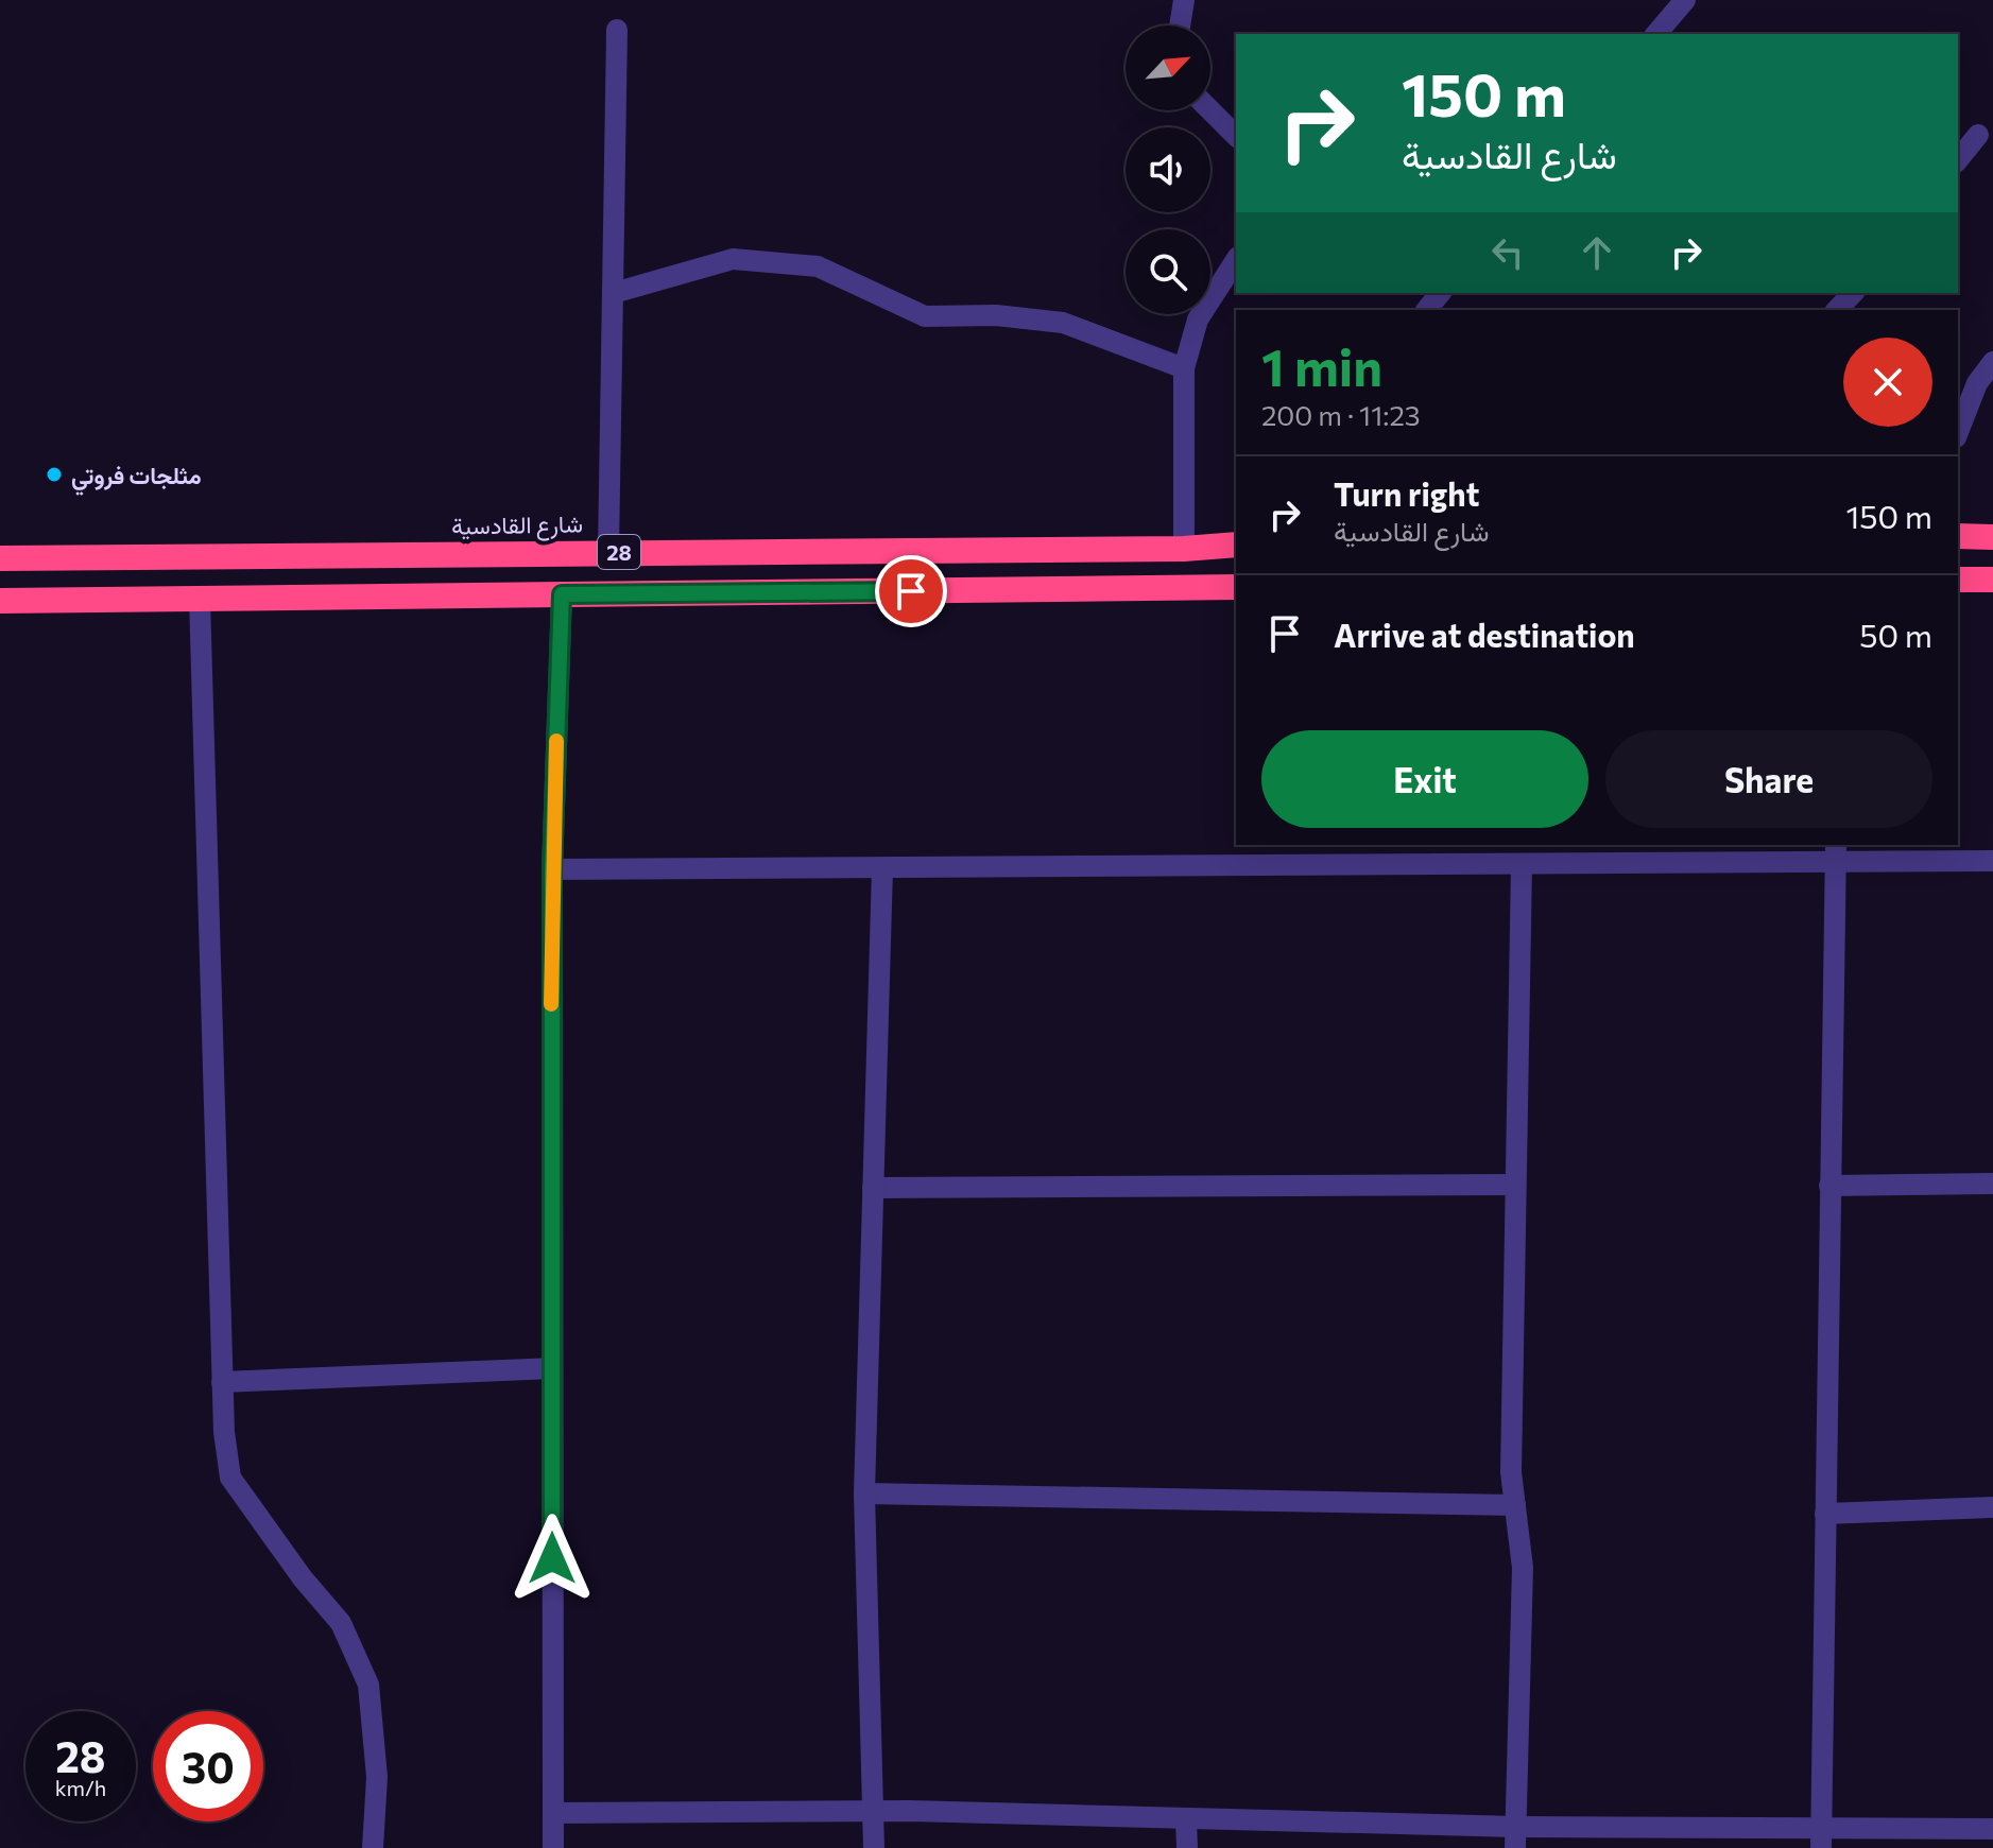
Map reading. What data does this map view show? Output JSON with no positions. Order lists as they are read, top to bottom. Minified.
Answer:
{"streets":{"highway":["شارع القادسية","28"]},"places":["مثلجات فروتي"],"north":"top right","page":{"turn":["150 m","شارع القادسية"],"heading":["1 min","200 m · 11:23"],"list":[{"name":"Turn right","note":"شارع القادسية","value":"150 m"},{"name":"Arrive at destination","value":"50 m"}],"buttons":["Exit","Share"],"speed":"28 km/h","limit":"30"}}
